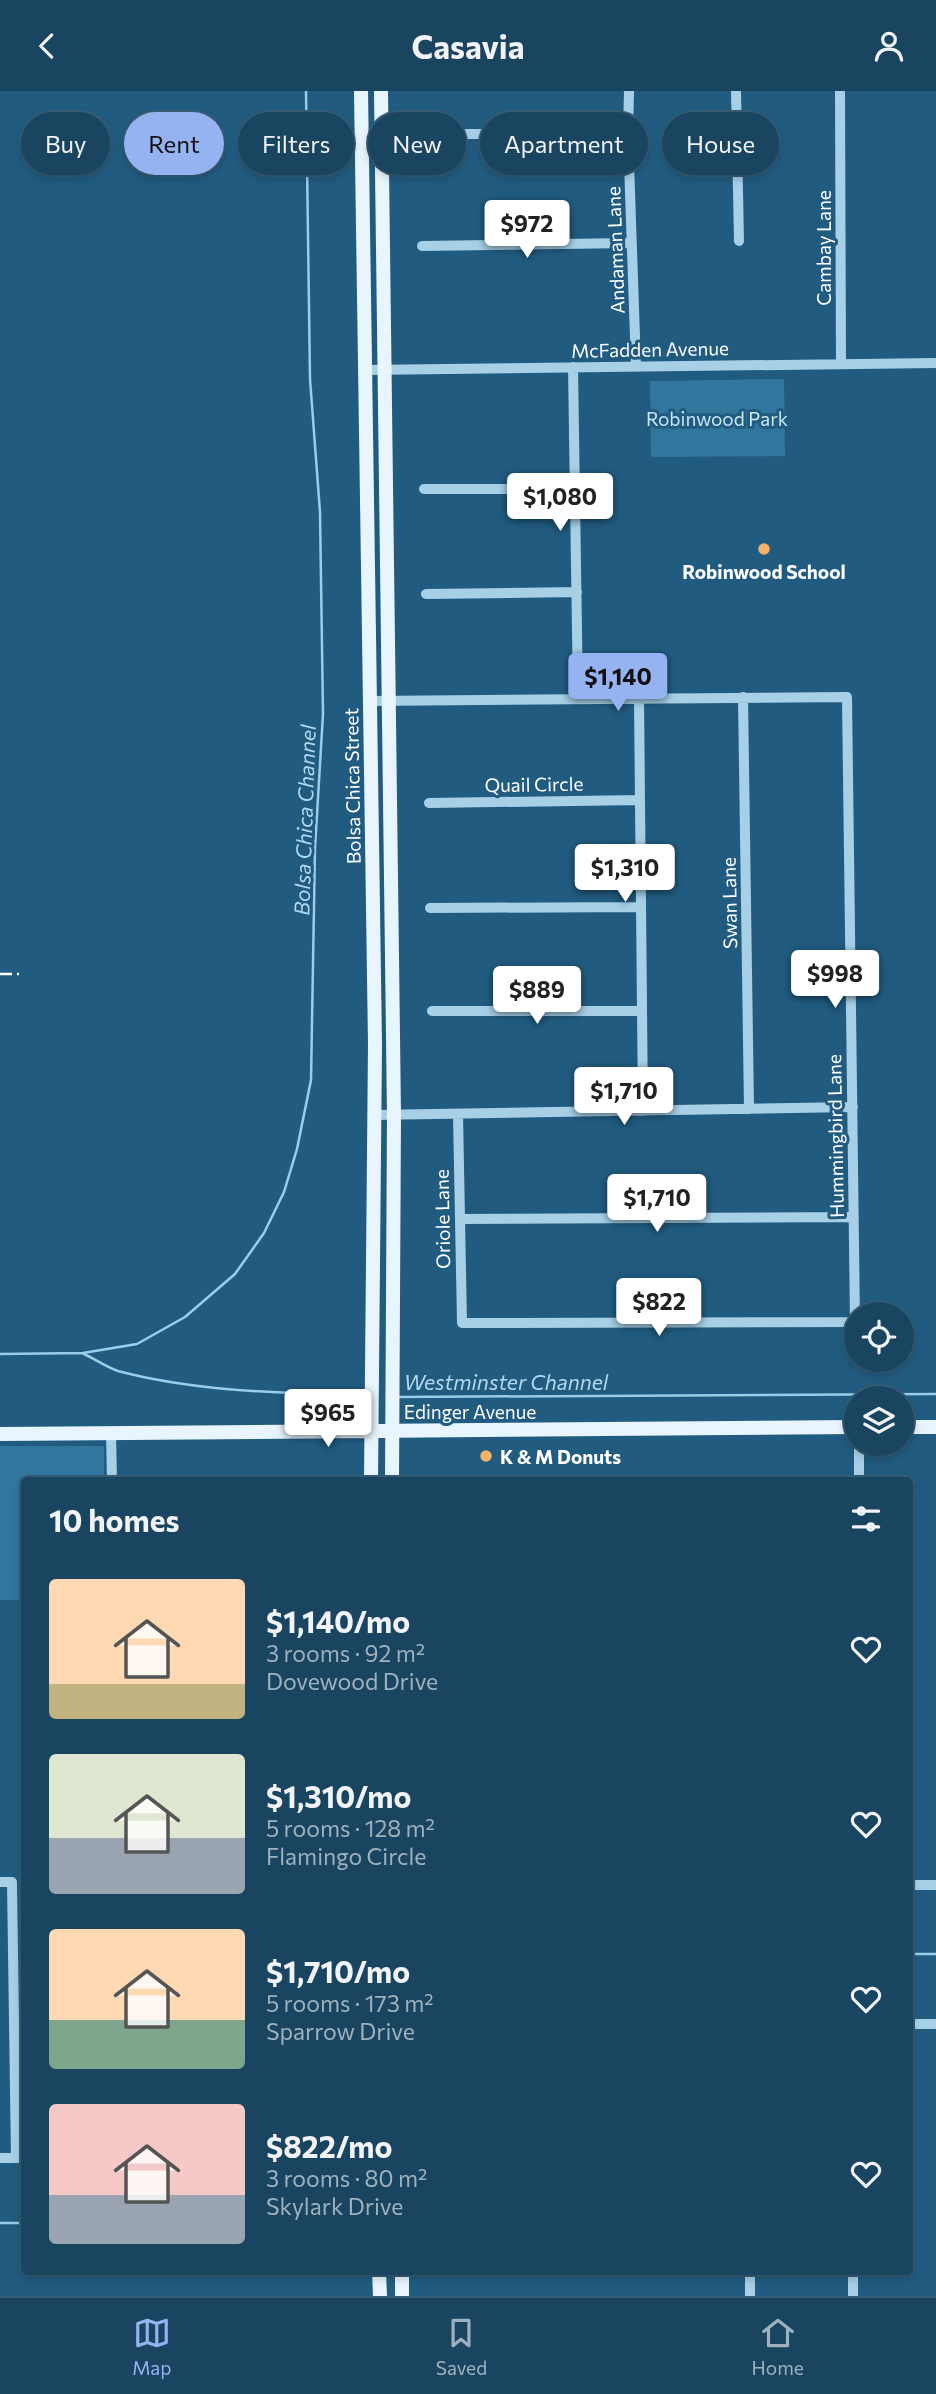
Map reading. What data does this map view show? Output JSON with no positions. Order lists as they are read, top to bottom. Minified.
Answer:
{"streets":{"main road":["Bolsa Chica Street","Edinger Avenue"],"street":["Cambay Lane","Andaman Lane","McFadden Avenue","Quail Circle","Swan Lane","Hummingbird Lane","Oriole Lane"]},"crossings":[["Cambay Lane","McFadden Avenue"],["Andaman Lane","McFadden Avenue"],["McFadden Avenue","Bolsa Chica Street"],["Bolsa Chica Street","Edinger Avenue"],["Swan Lane","Hummingbird Lane"]],"water":["Bolsa Chica Channel","Westminster Channel"],"parks":["Robinwood Park"],"places":["Robinwood School","K & M Donuts"],"page":{"header":"Casavia","chip":["Buy","Rent","Filters","New","Apartment","House"],"price":["$972","$1,080","$1,140","$1,310","$998","$889","$1,710","$1,710","$822","$965"],"heading":"10 homes","list":[{"name":"$1,140/mo","note":"3 rooms · 92 m² · Dovewood Drive"},{"name":"$1,310/mo","note":"5 rooms · 128 m² · Flamingo Circle"},{"name":"$1,710/mo","note":"5 rooms · 173 m² · Sparrow Drive"},{"name":"$822/mo","note":"3 rooms · 80 m² · Skylark Drive"}],"tabs":["Map","Saved","Home"]}}
